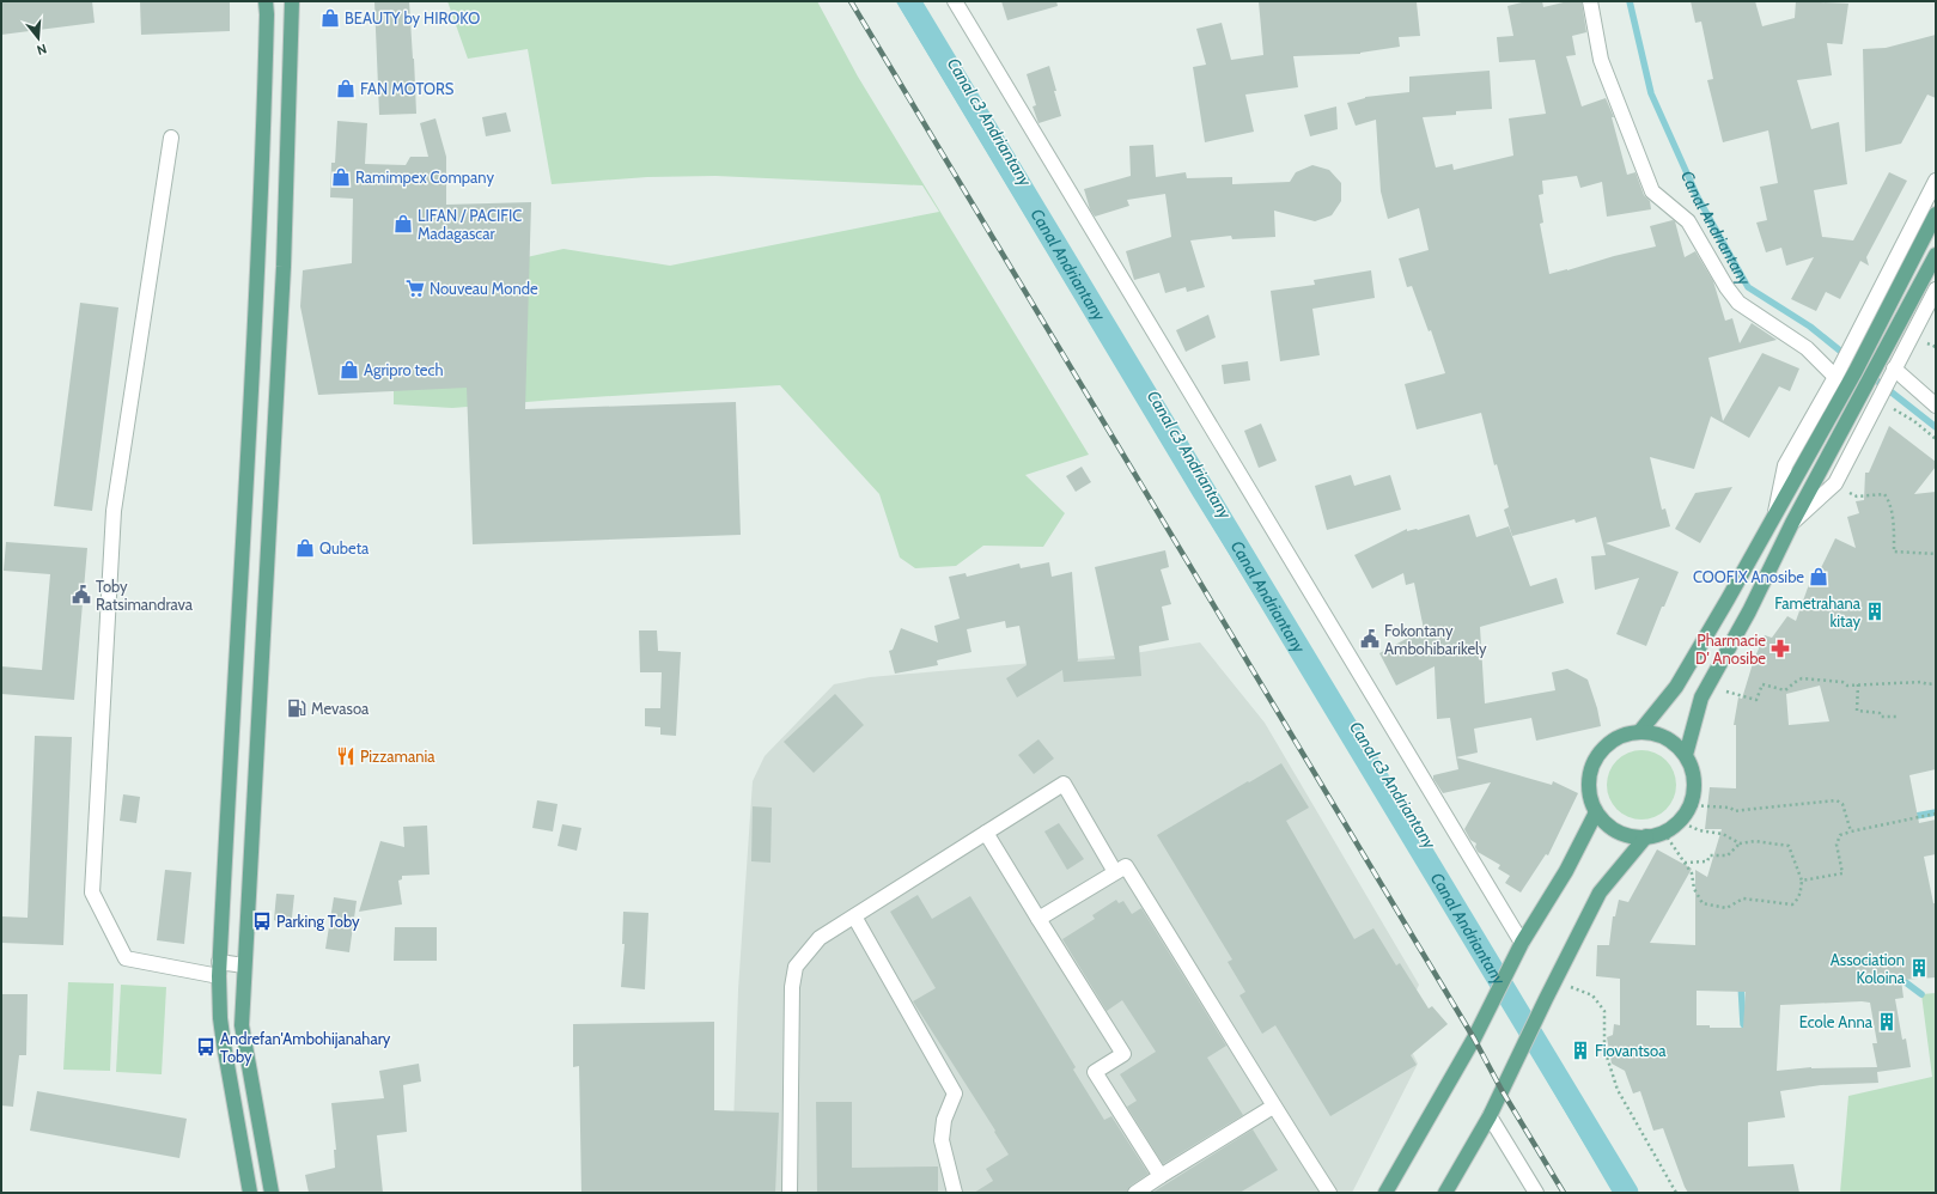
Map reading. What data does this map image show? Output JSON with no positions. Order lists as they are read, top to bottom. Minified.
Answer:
{"water":["Canal c3 Andriantany","Canal Andriantany"],"places":{"shop":["BEAUTY by HIROKO","FAN MOTORS","Ramimpex Company","LIFAN / PACIFIC Madagascar","Agripro tech","Qubeta","COOFIX Anosibe"],"supermarket":["Nouveau Monde"],"public building":["Toby Ratsimandrava","Fokontany Ambohibarikely"],"building":["Fametrahana kitay","Association Koloina","Ecole Anna","Fiovantsoa"],"pharmacy":["Pharmacie D' Anosibe"],"fuel station":["Mevasoa"],"restaurant":["Pizzamania"],"bus stop":["Parking Toby","Andrefan'Ambohijanahary Toby"]},"north":"bottom"}
